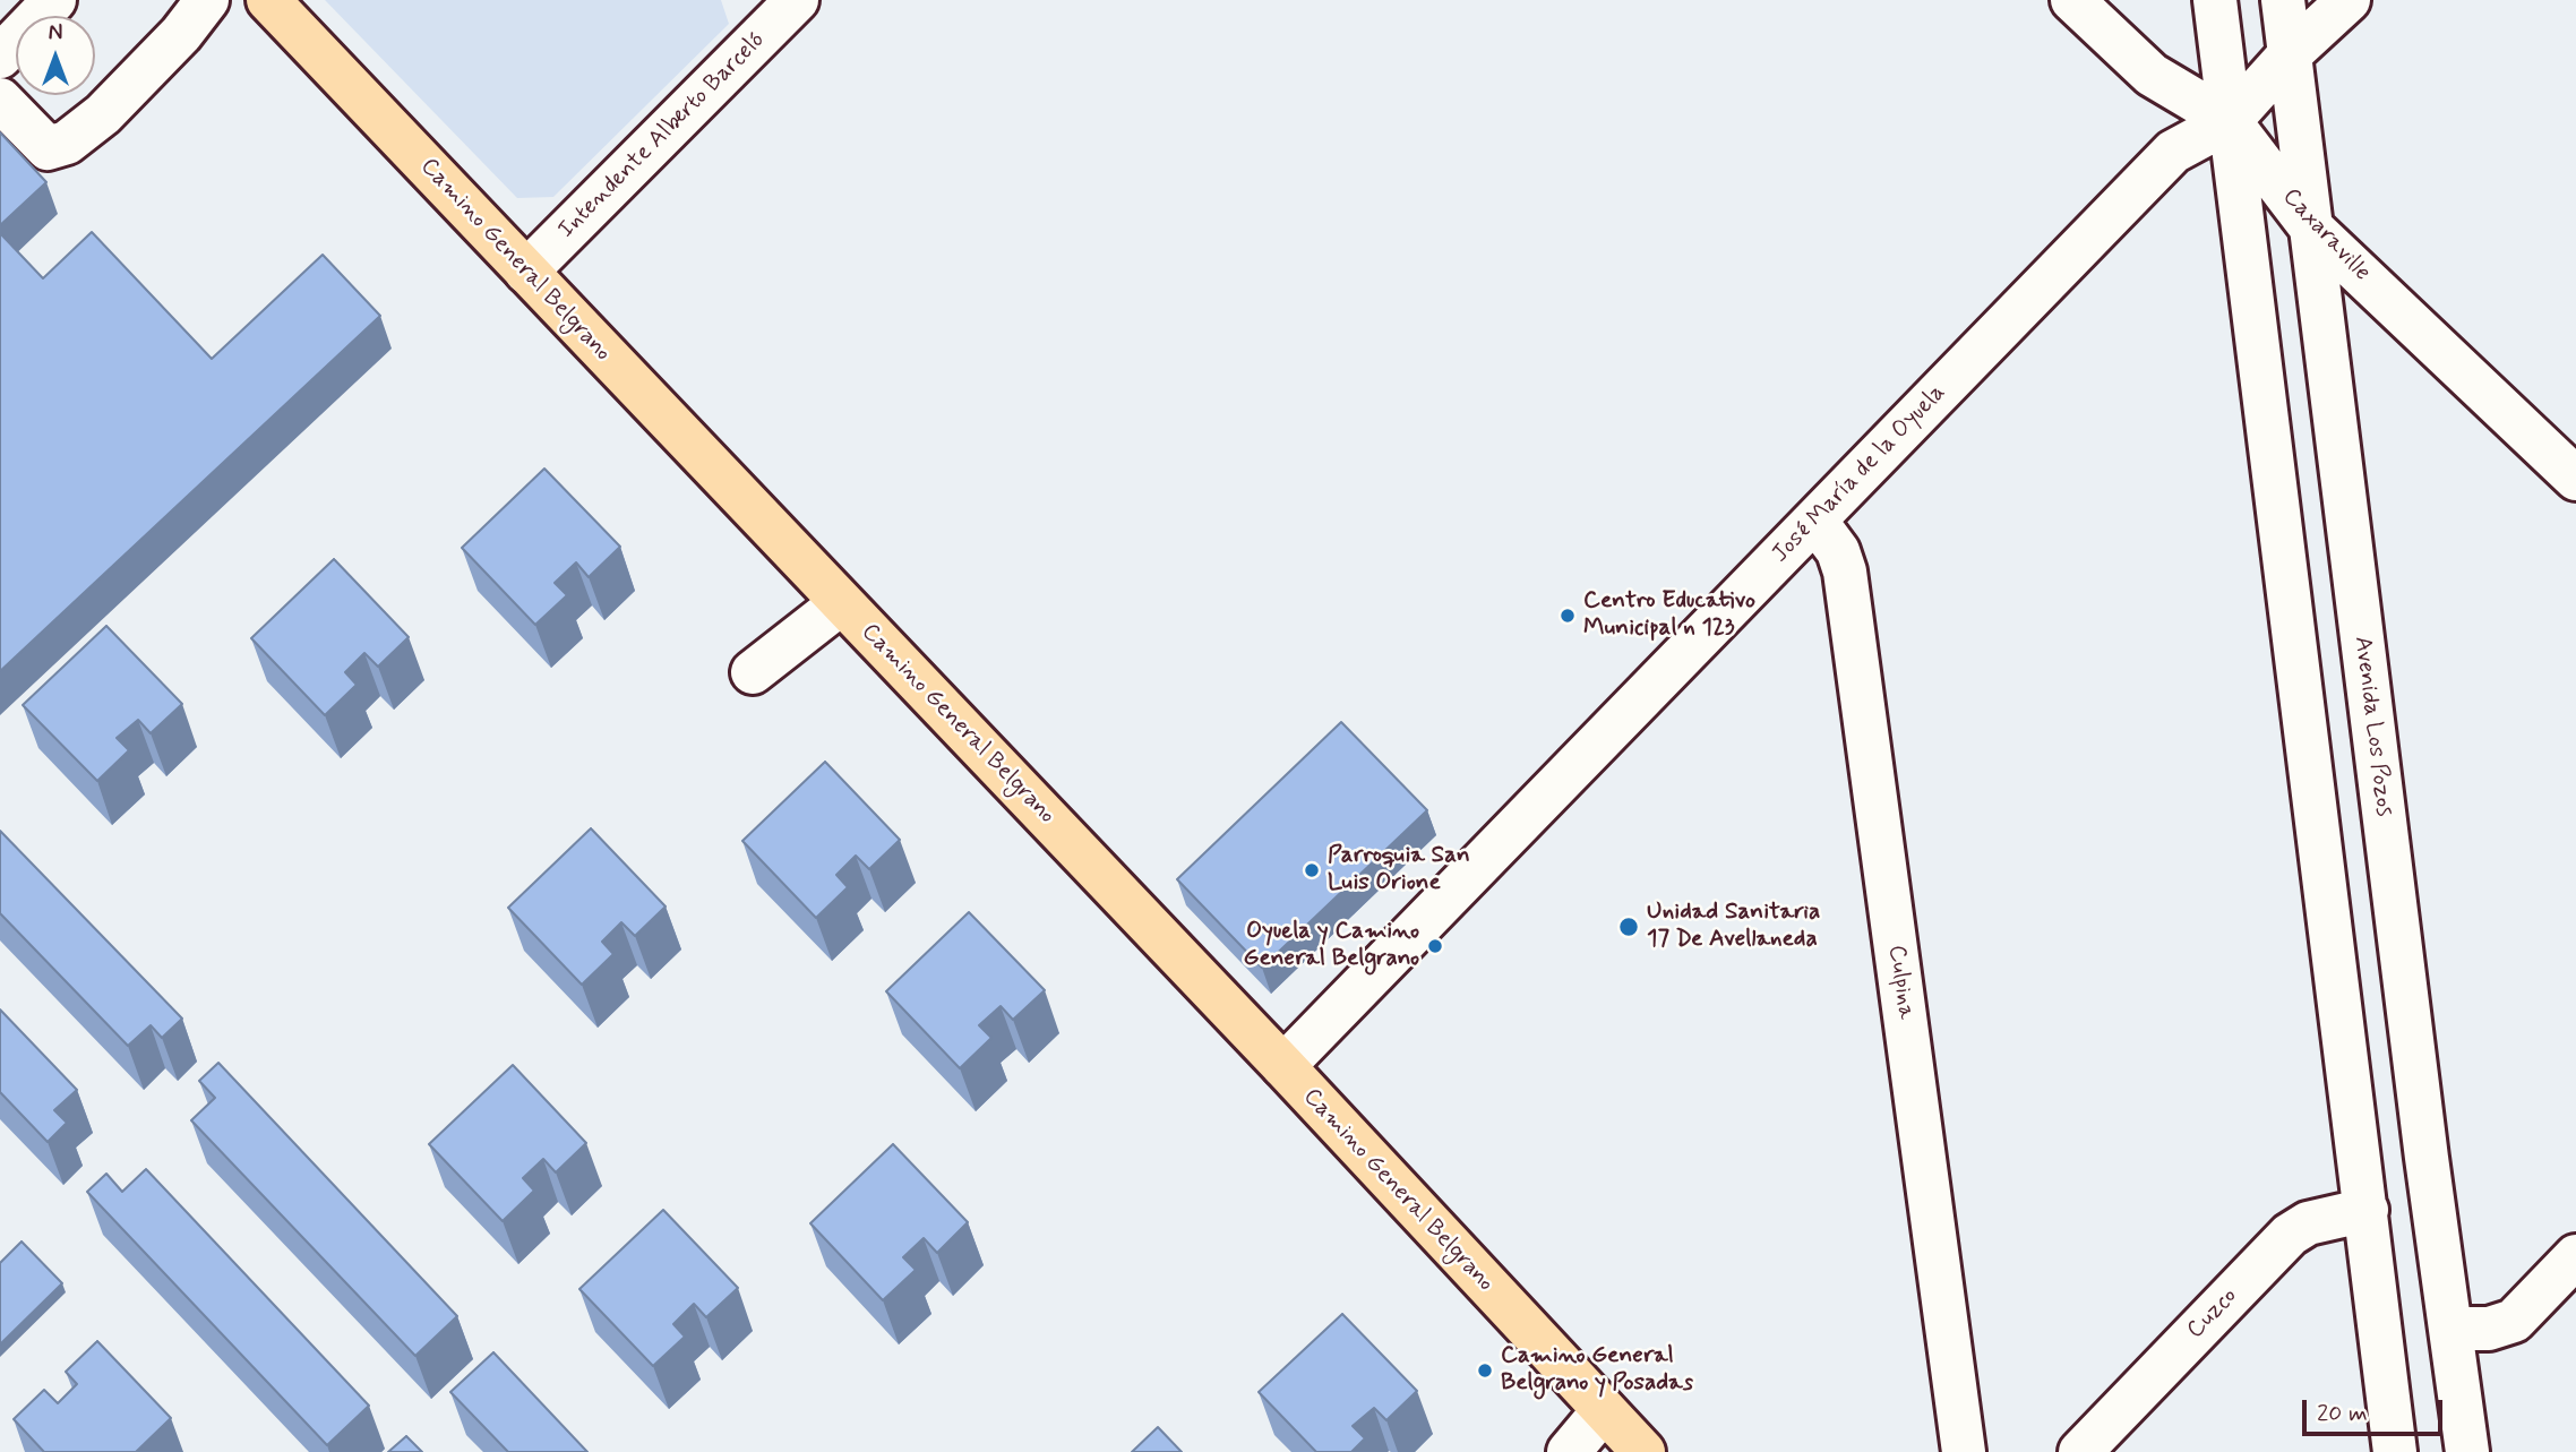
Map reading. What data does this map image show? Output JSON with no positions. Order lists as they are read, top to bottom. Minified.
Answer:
{"streets":{"main road":["Camino General Belgrano"],"street":["Intendente Alberto Barceló","Caxaraville","José María de la Oyuela","Avenida Los Pozos","Culpina","Cuzco"]},"crossings":[["Intendente Alberto Barceló","Camino General Belgrano"],["Caxaraville","José María de la Oyuela"],["Caxaraville","Avenida Los Pozos"],["Camino General Belgrano","José María de la Oyuela"],["José María de la Oyuela","Avenida Los Pozos"],["José María de la Oyuela","Culpina"]],"places":["Centro Educativo Municipal n 123","Parroquia San Luis Orione","Unidad Sanitaria 17 De Avellaneda","Oyuela y Camino General Belgrano","Camino General Belgrano y Posadas"],"scale_bar":"20 m","north":"top"}
